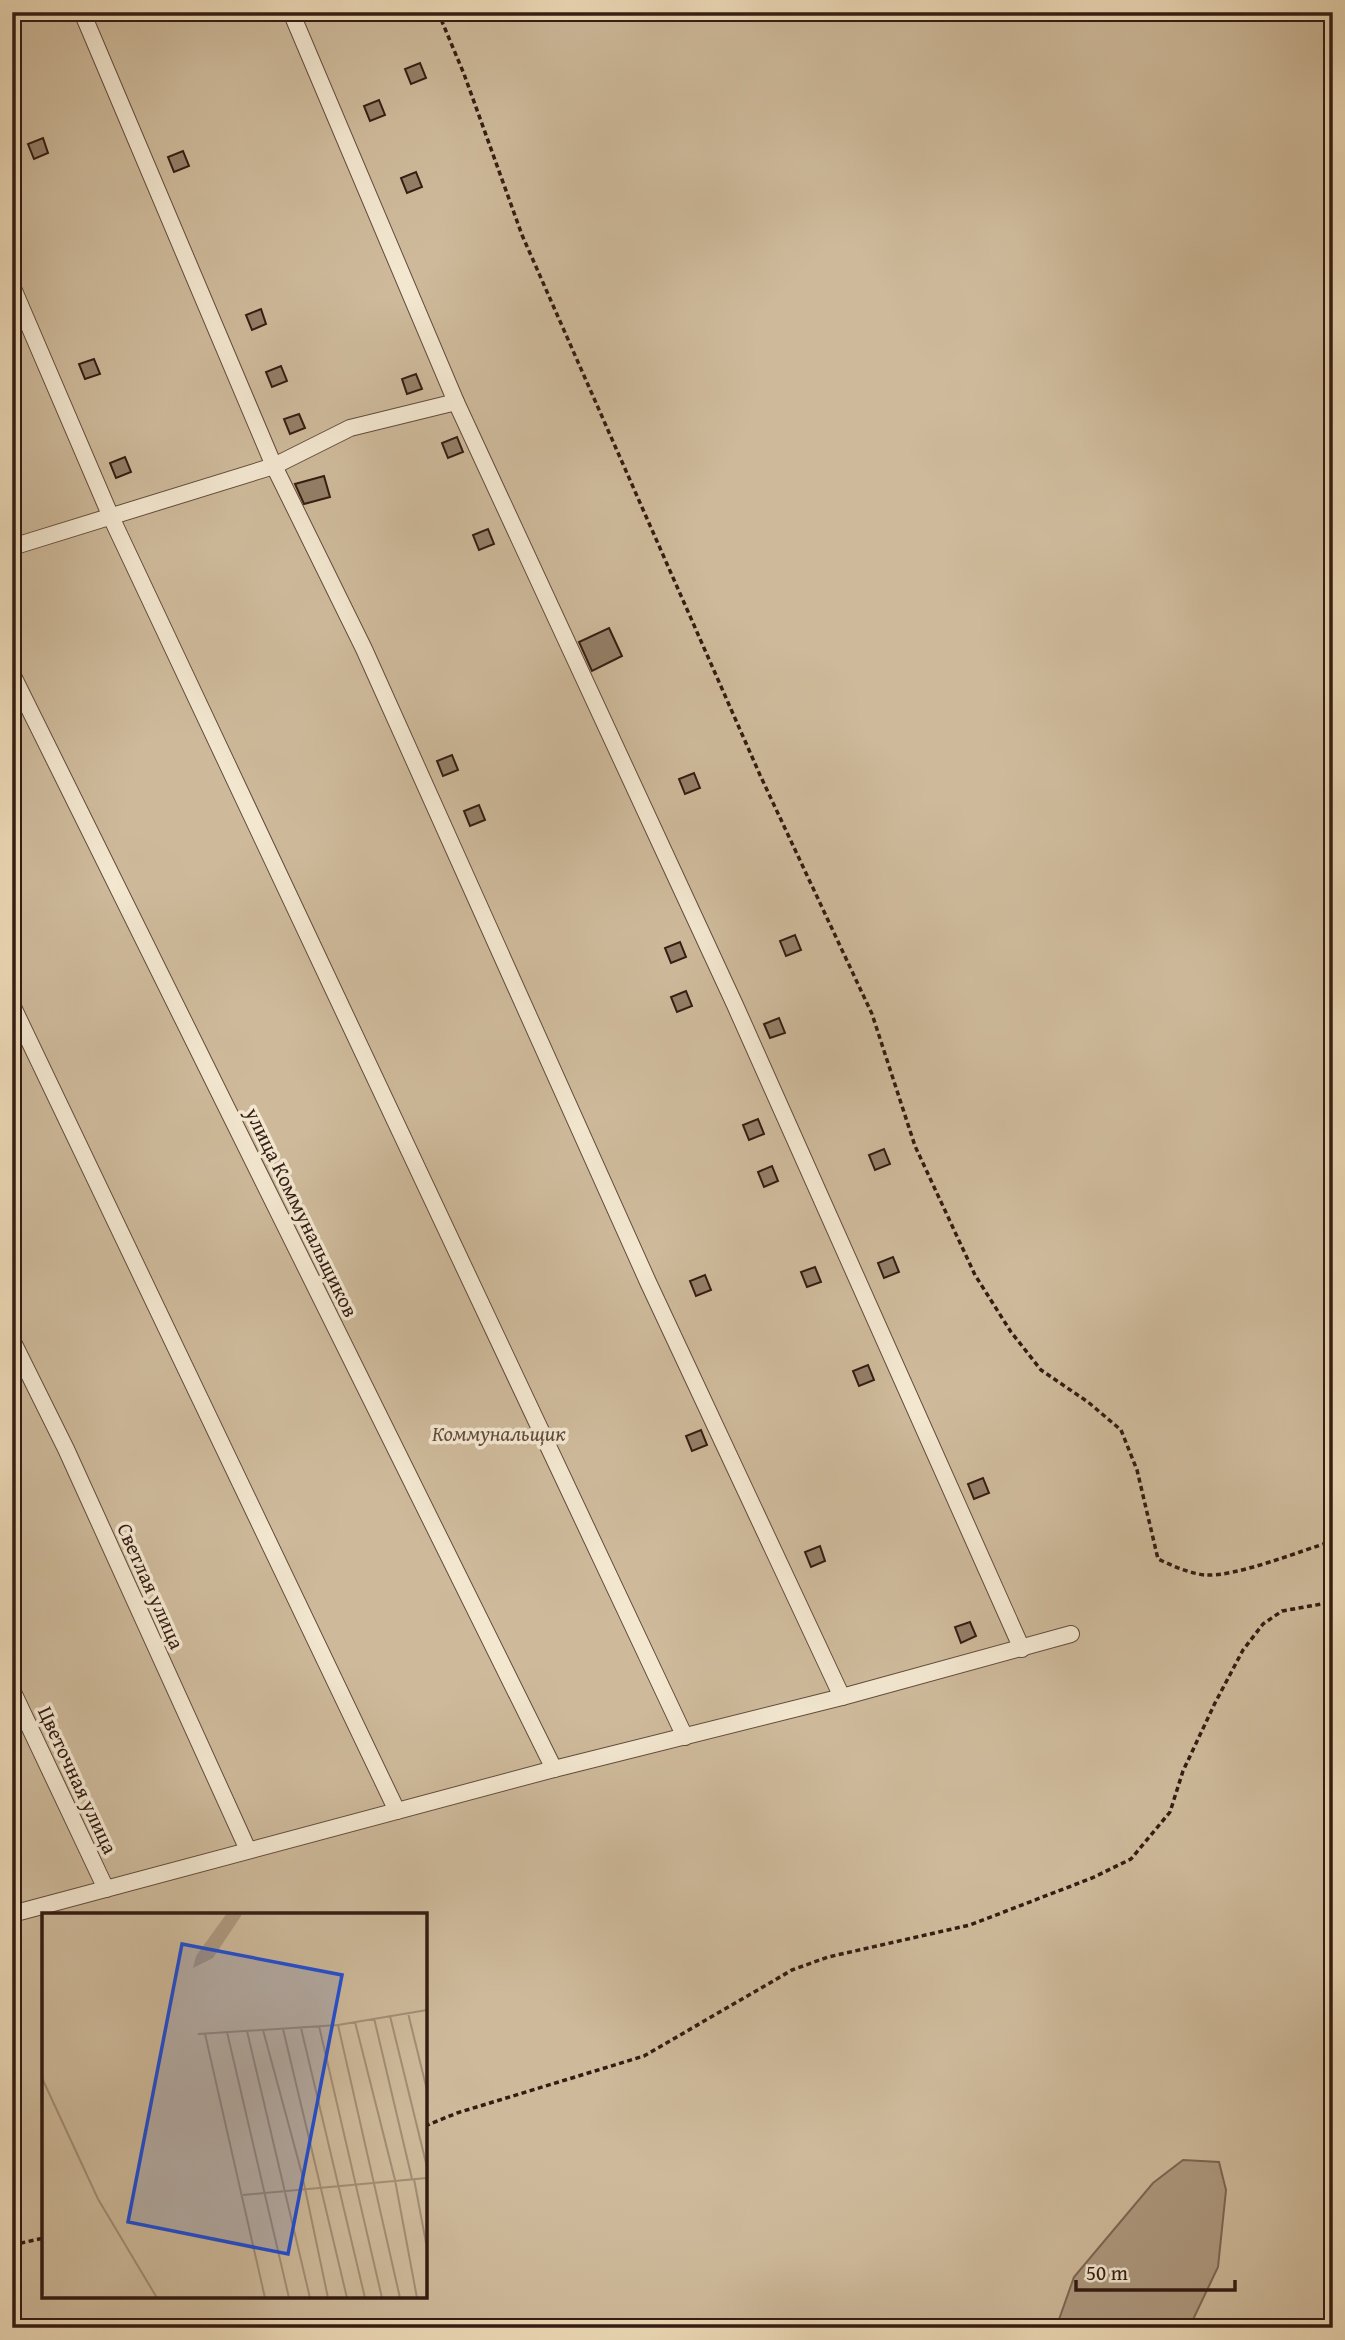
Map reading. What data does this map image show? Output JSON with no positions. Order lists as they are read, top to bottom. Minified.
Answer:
{"streets":{"street":["улица Коммунальщиков","Светлая улица","Цветочная улица"]},"parks":["Коммунальщик"],"scale_bar":"50 m"}
